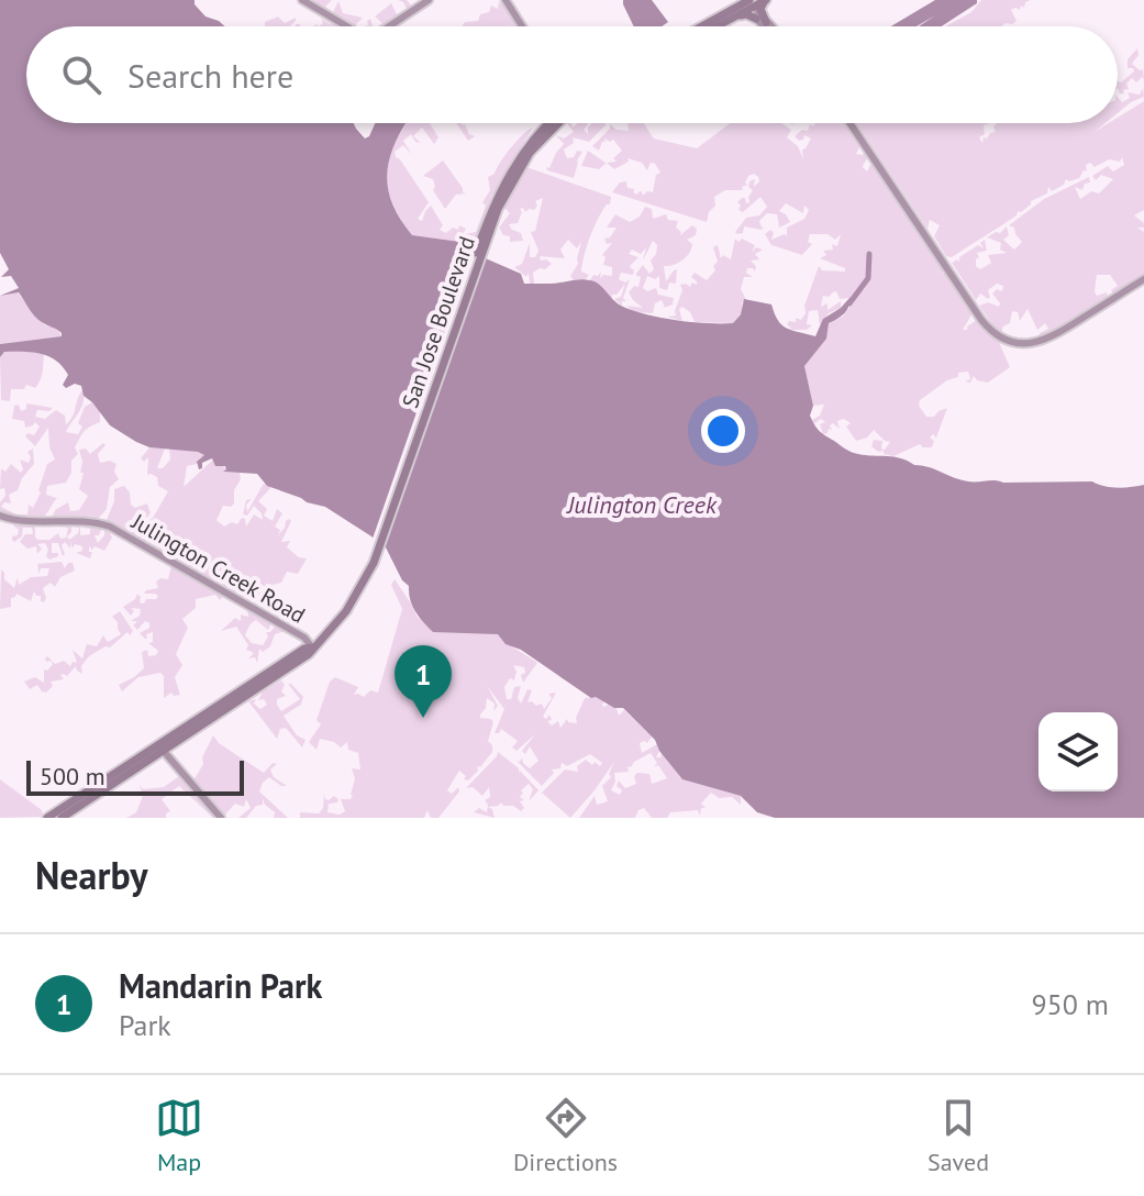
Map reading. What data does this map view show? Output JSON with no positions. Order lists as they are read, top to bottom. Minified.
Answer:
{"streets":{"main road":["San Jose Boulevard"],"street":["Julington Creek Road"]},"crossings":[["San Jose Boulevard","Julington Creek Road"]],"water":["Julington Creek"],"scale_bar":"500 m","page":{"search":"Search here","pins":"1","scale":"500 m","heading":"Nearby","list":[{"mark":"1","name":"Mandarin Park","note":"Park","value":"950 m"}],"nav":["Map","Directions","Saved"]}}
